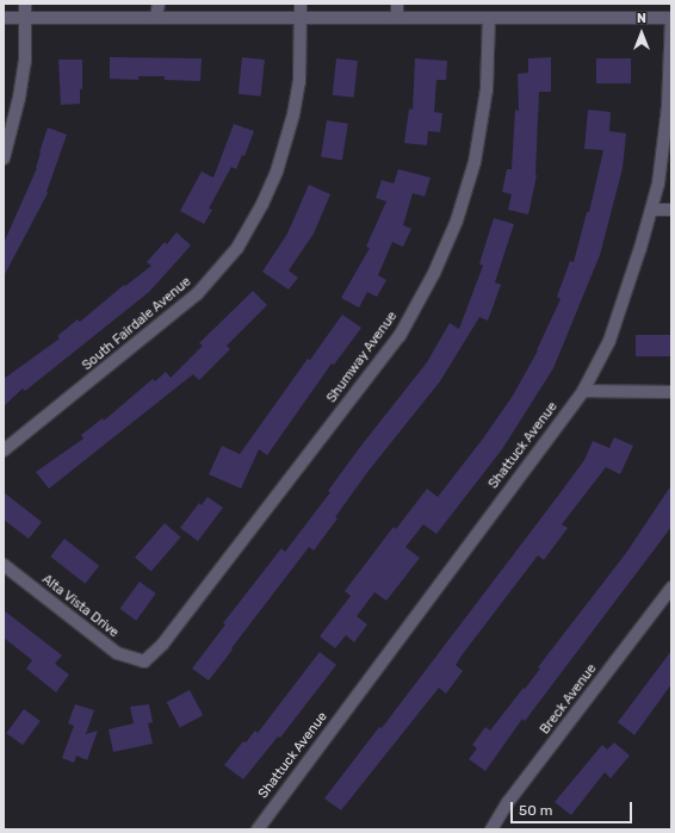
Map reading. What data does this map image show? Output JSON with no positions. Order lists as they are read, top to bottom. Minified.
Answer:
{"streets":{"street":["South Fairdale Avenue","Shumway Avenue","Shattuck Avenue","Alta Vista Drive","Breck Avenue"]},"crossings":[["Shumway Avenue","Alta Vista Drive"]],"scale_bar":"50 m","north":"top"}
